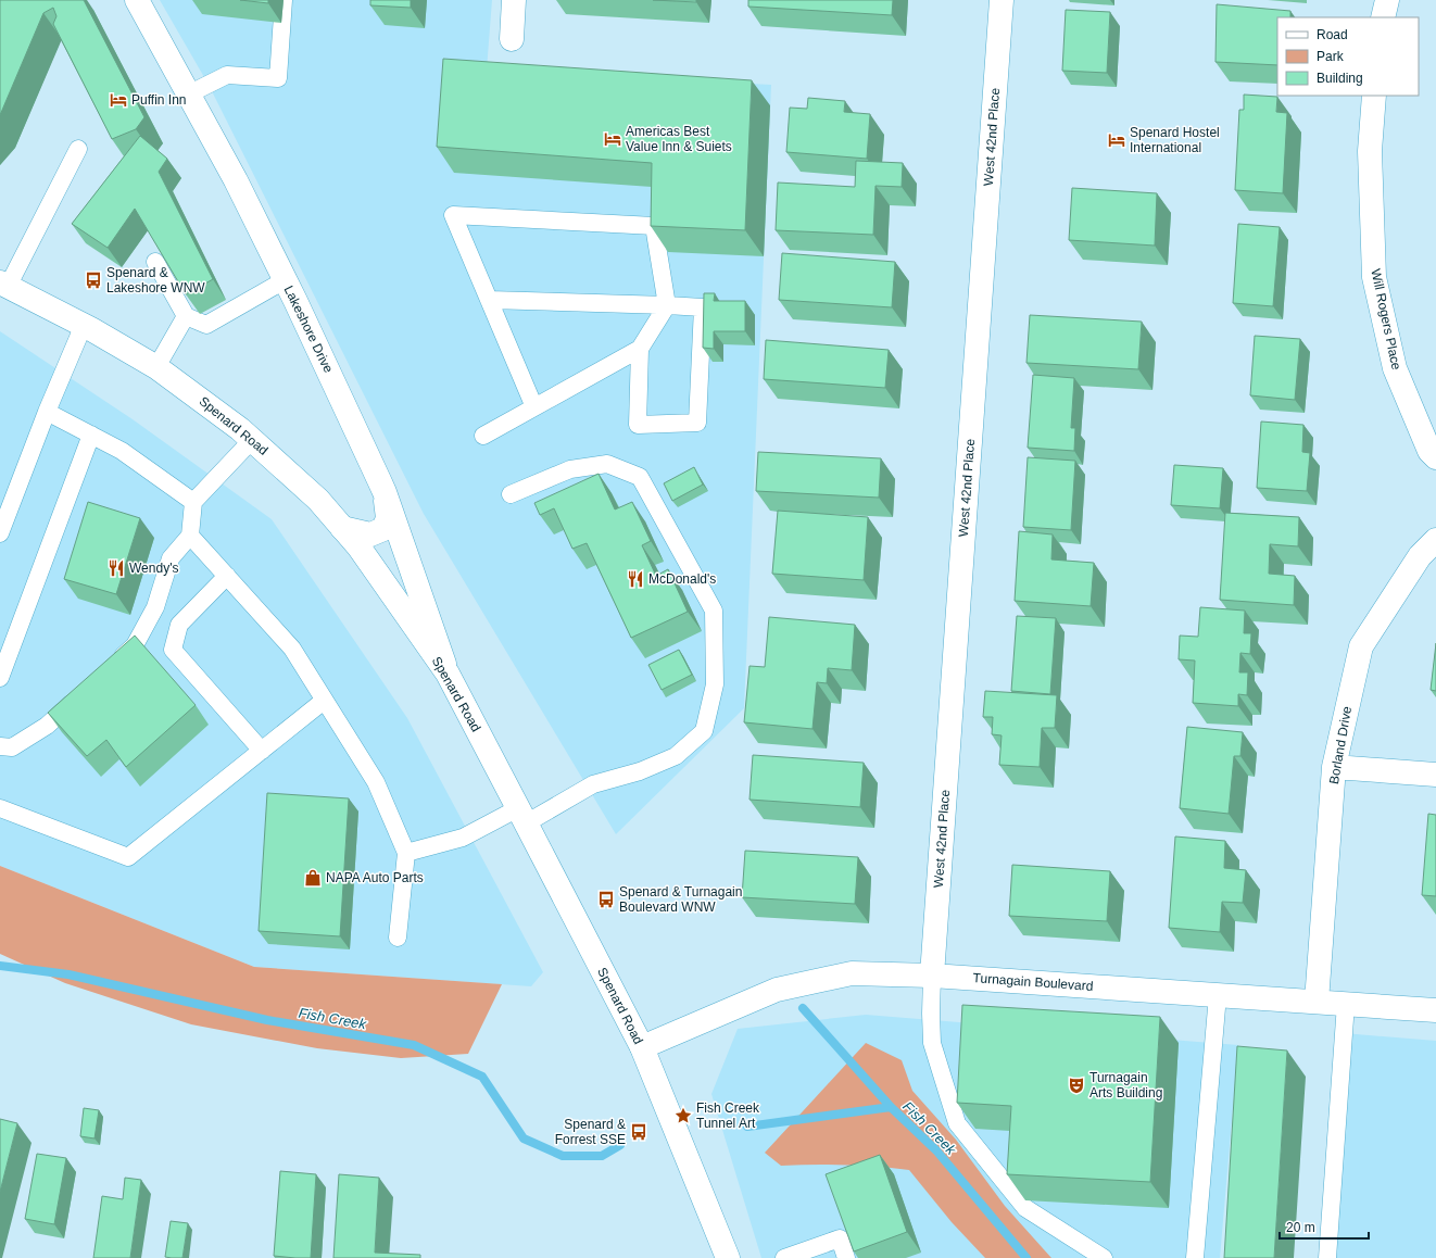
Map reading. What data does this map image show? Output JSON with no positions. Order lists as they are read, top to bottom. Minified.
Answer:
{"streets":{"street":["West 42nd Place","Will Rogers Place","Lakeshore Drive","Spenard Road","Borland Drive","Turnagain Boulevard"]},"crossings":[["West 42nd Place","Turnagain Boulevard"],["Lakeshore Drive","Spenard Road"],["Spenard Road","Turnagain Boulevard"],["Borland Drive","Turnagain Boulevard"]],"water":["Fish Creek"],"places":{"hotel":["Puffin Inn","Americas Best Value Inn & Suiets","Spenard Hostel International"],"bus stop":["Spenard & Lakeshore WNW","Spenard & Turnagain Boulevard WNW","Spenard & Forrest SSE"],"restaurant":["Wendy's","McDonald's"],"shop":["NAPA Auto Parts"],"theatre":["Turnagain Arts Building"],"place":["Fish Creek Tunnel Art"]},"legend":["Road","Park","Building"],"scale_bar":"20 m"}
